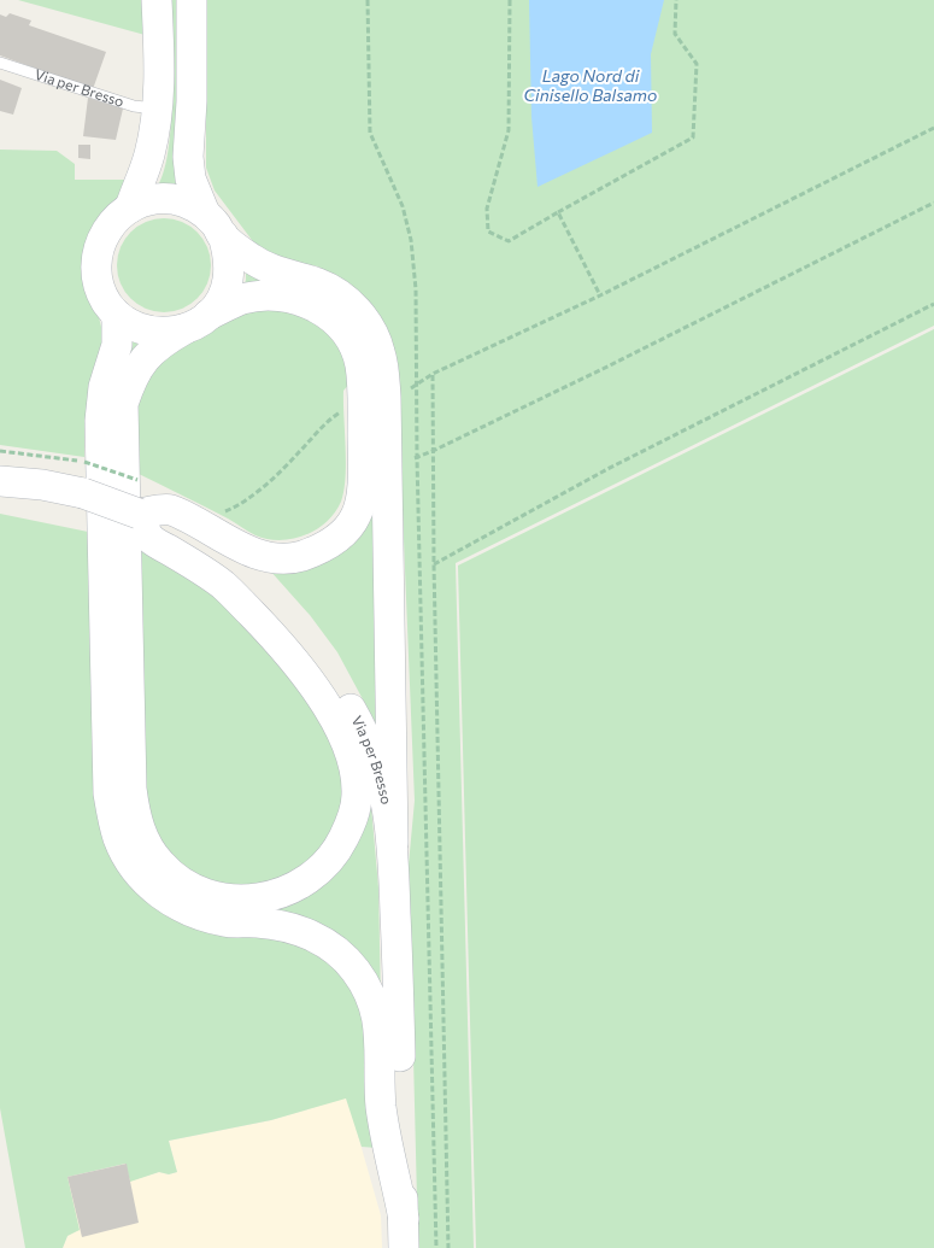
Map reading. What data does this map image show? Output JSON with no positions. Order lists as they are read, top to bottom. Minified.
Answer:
{"streets":{"street":["Via per Bresso"]},"water":["Lago Nord di Cinisello Balsamo"]}
